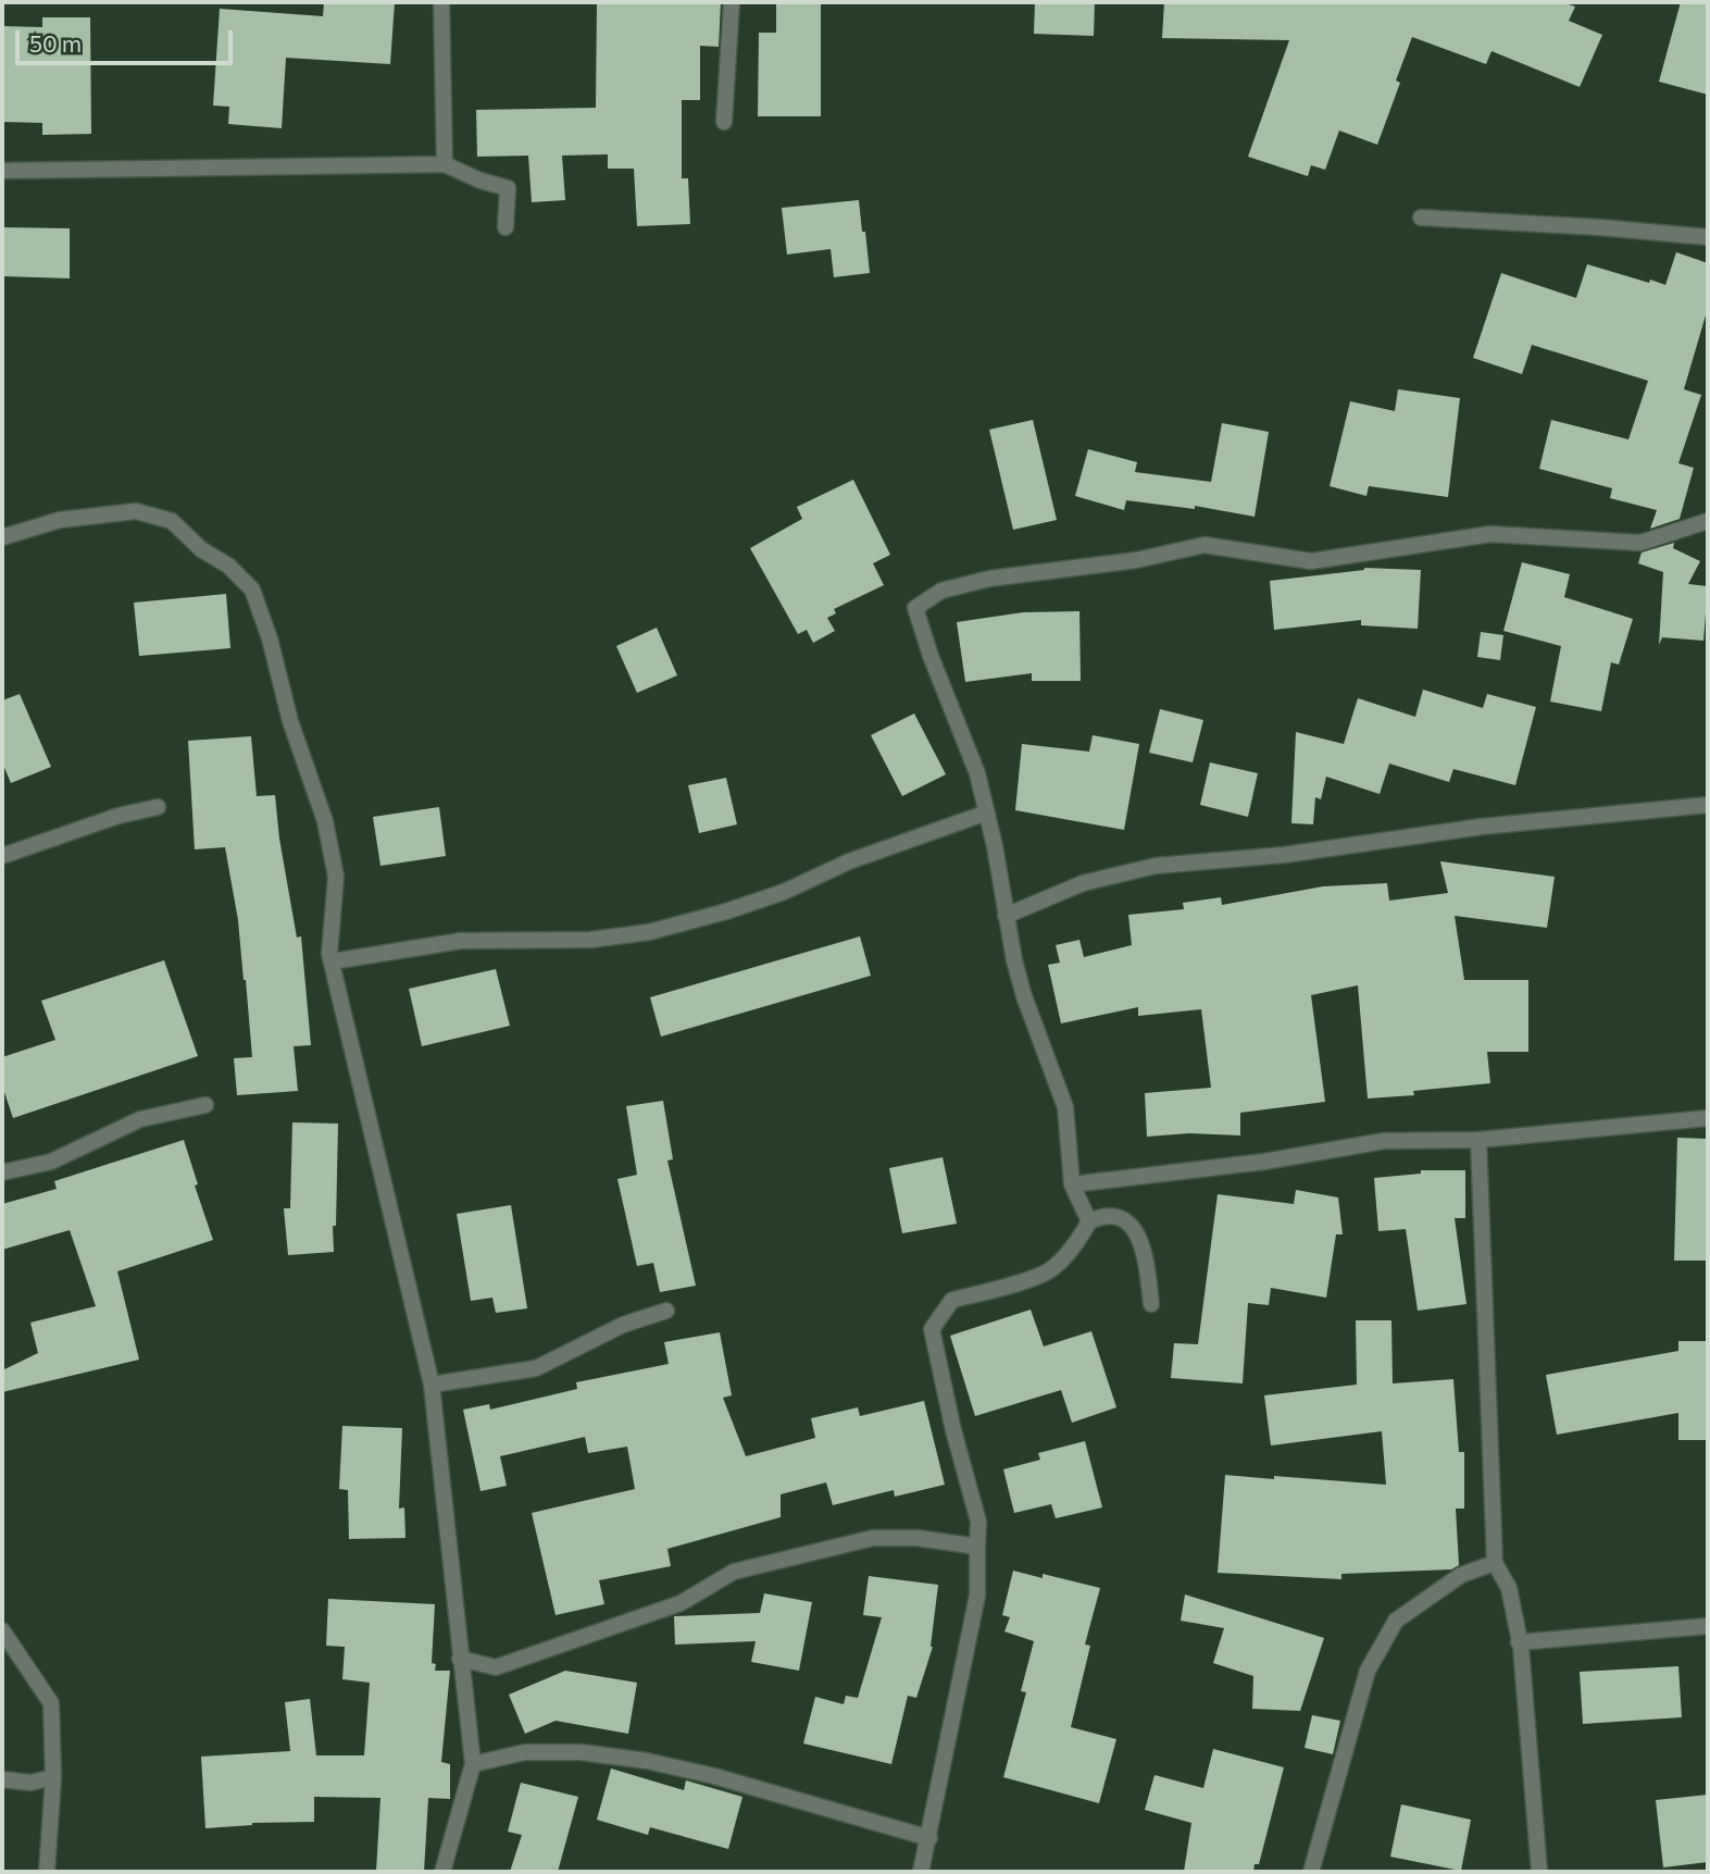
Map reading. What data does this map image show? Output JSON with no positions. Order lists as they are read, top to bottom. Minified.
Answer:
{"scale_bar":"50 m"}
